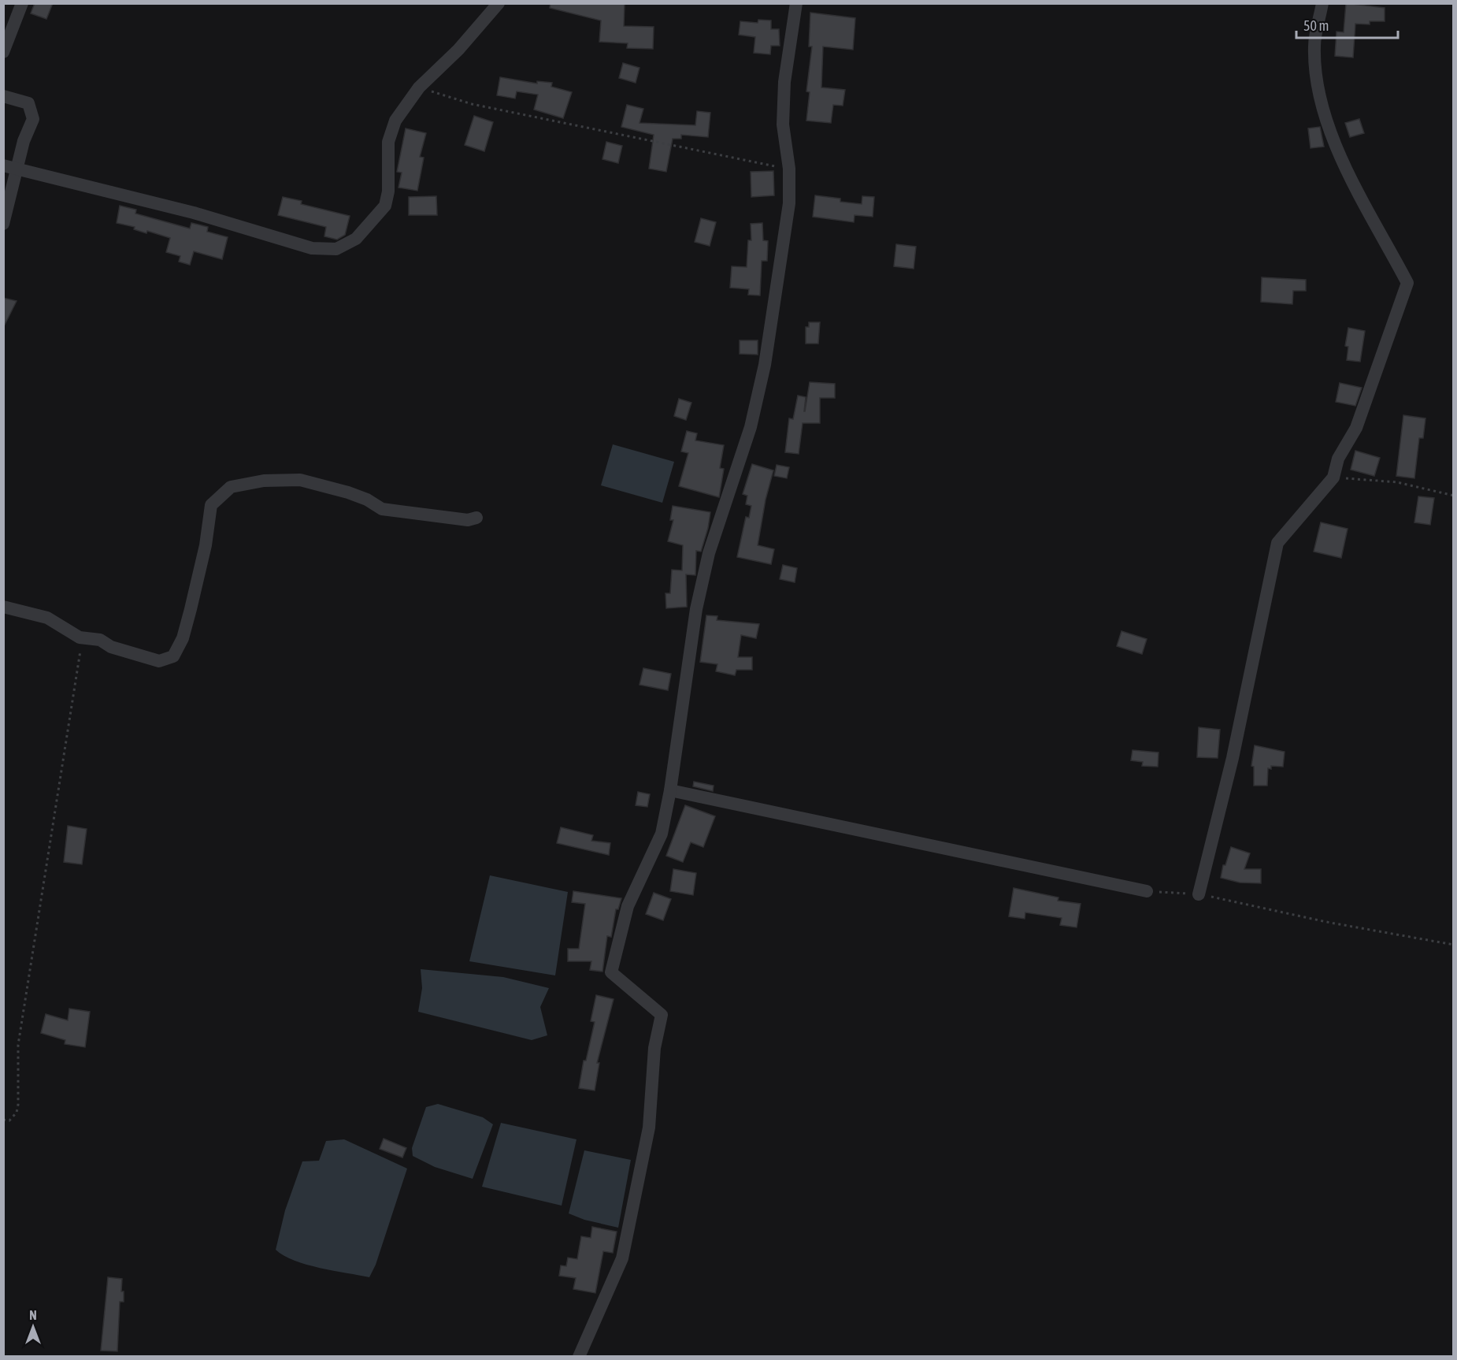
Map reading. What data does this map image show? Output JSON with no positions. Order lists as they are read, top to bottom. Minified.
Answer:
{"scale_bar":"50 m","north":"top"}
